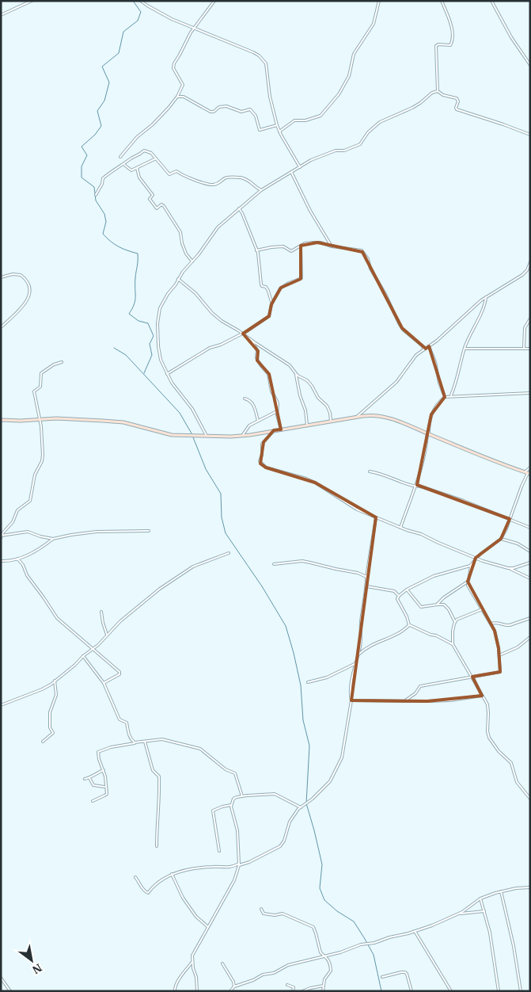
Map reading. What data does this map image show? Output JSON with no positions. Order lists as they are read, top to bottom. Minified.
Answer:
{"north":"bottom right"}
